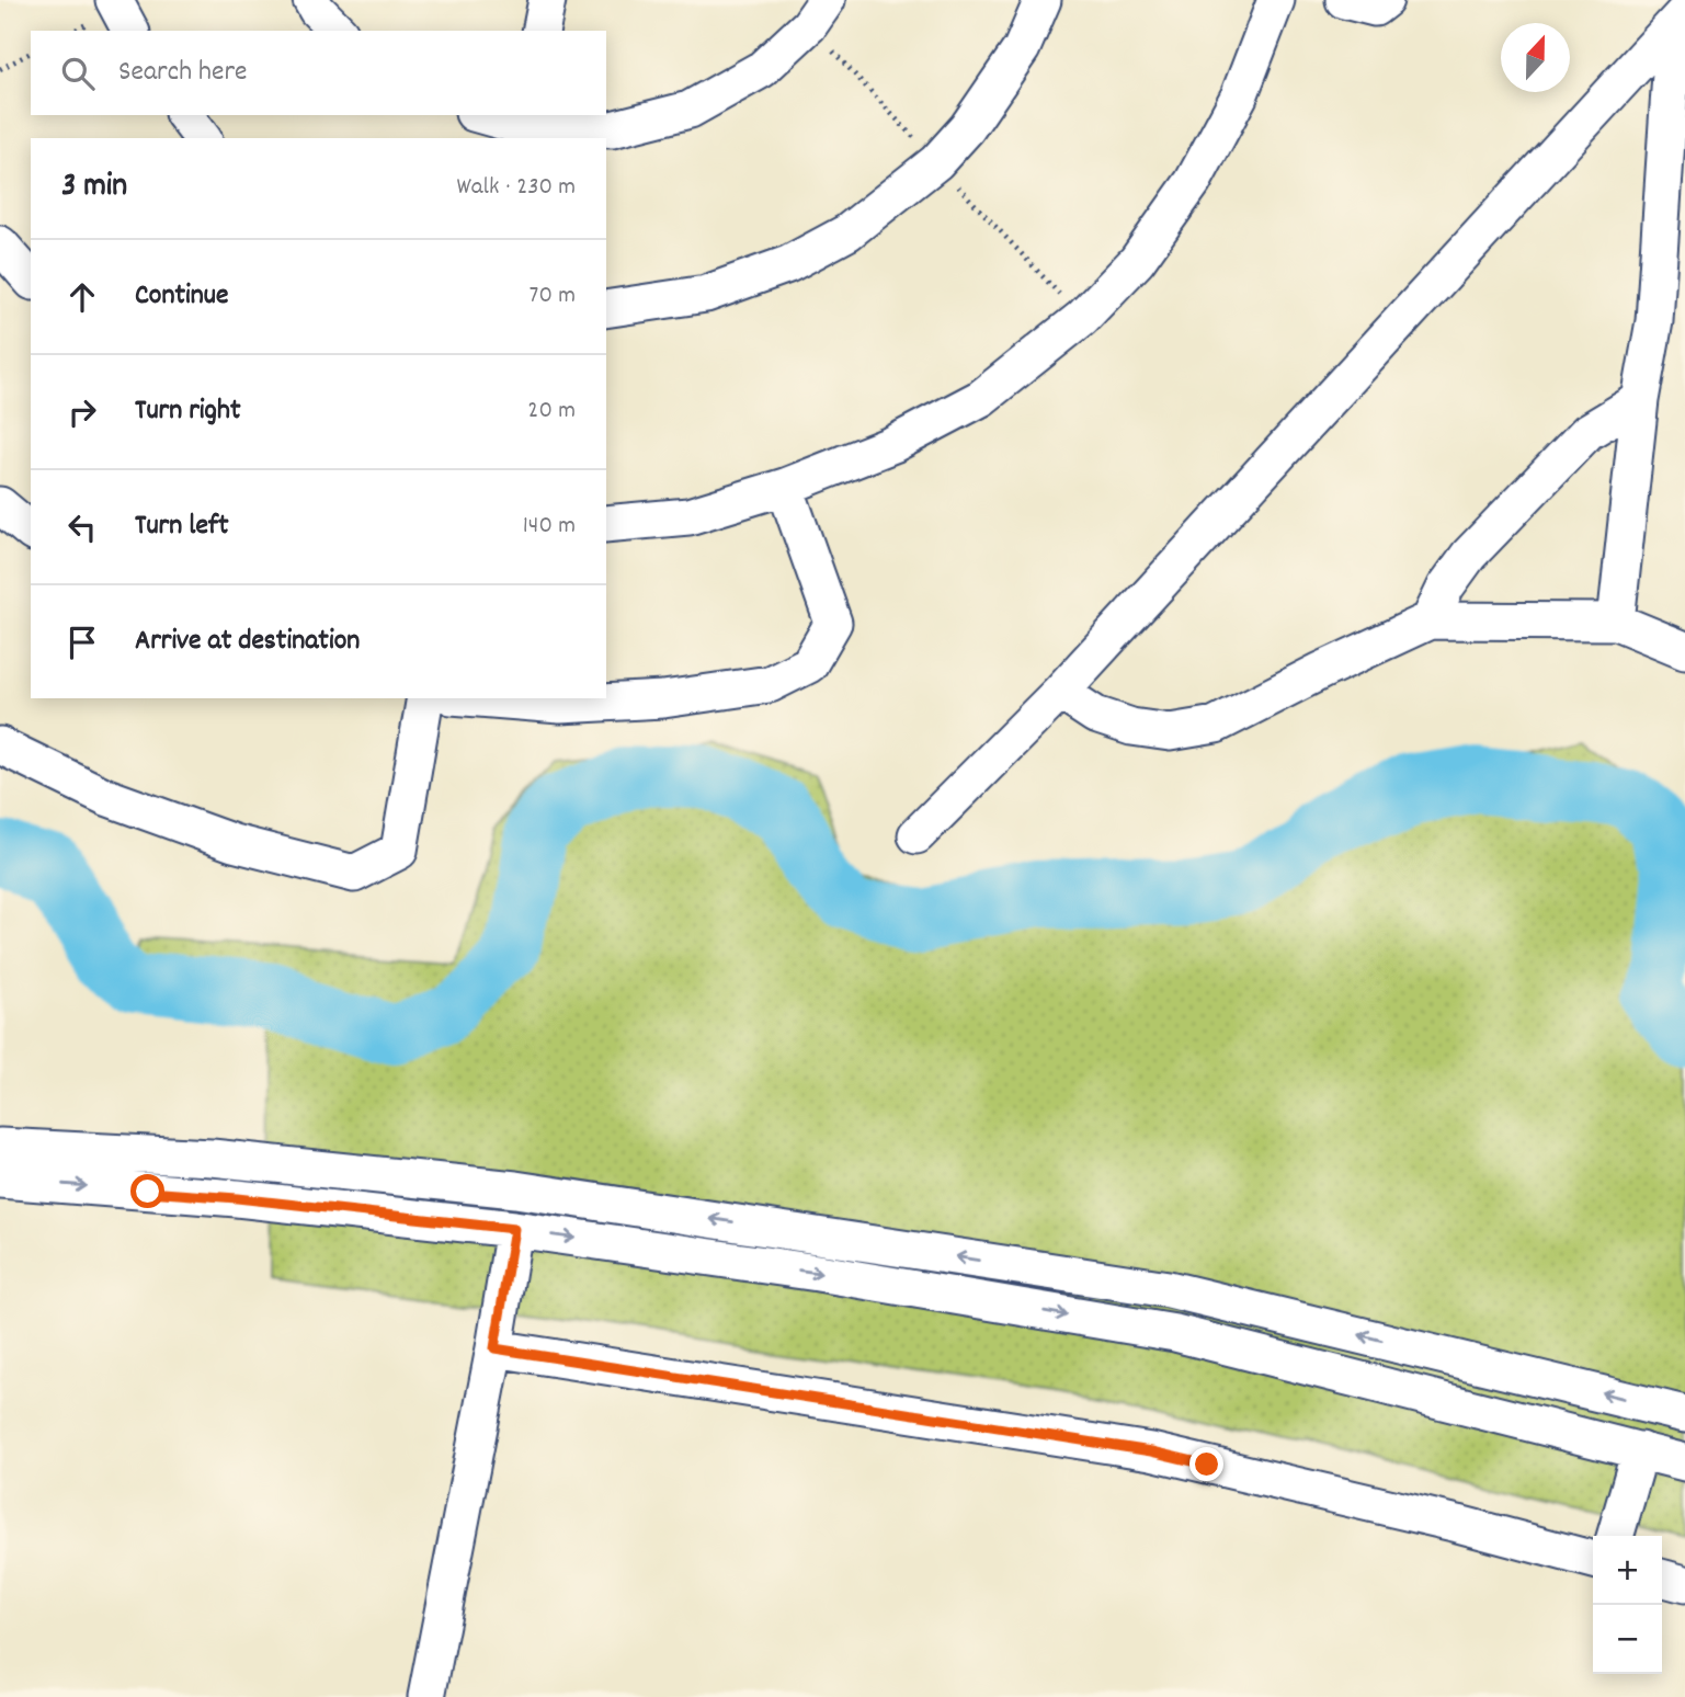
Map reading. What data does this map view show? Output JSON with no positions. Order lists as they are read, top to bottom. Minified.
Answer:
{"north":"top","page":{"search":"Search here","heading":["3 min","Walk · 230 m"],"list":[["Continue","70 m"],["Turn right","20 m"],["Turn left","140 m"],"Arrive at destination"],"map_buttons":["+","−"]}}
